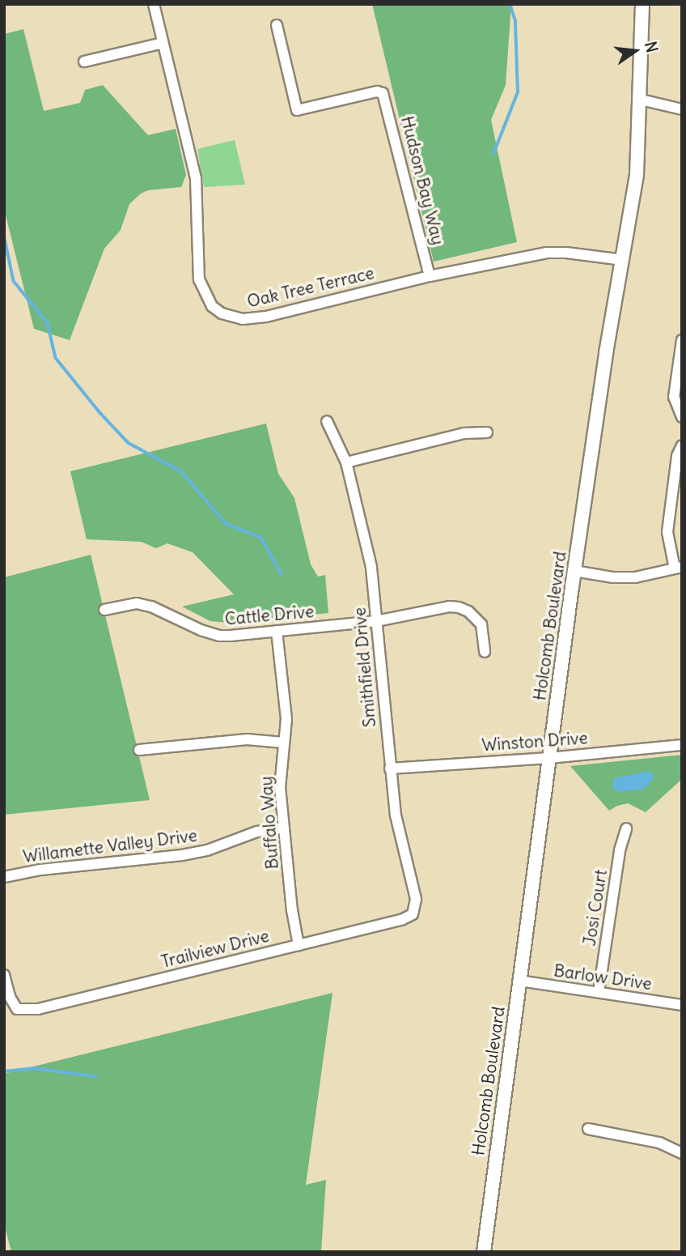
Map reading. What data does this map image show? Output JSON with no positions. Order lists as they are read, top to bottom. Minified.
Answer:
{"streets":{"street":["Hudson Bay Way","Oak Tree Terrace","Cattle Drive","Holcomb Boulevard","Smithfield Drive","Winston Drive","Buffalo Way","Willamette Valley Drive","Josi Court","Trailview Drive","Barlow Drive"]},"crossings":[["Hudson Bay Way","Oak Tree Terrace"],["Oak Tree Terrace","Holcomb Boulevard"],["Cattle Drive","Smithfield Drive"],["Cattle Drive","Buffalo Way"],["Holcomb Boulevard","Winston Drive"],["Holcomb Boulevard","Barlow Drive"],["Smithfield Drive","Winston Drive"],["Smithfield Drive","Trailview Drive"],["Buffalo Way","Willamette Valley Drive"],["Buffalo Way","Trailview Drive"],["Josi Court","Barlow Drive"]],"north":"right"}
